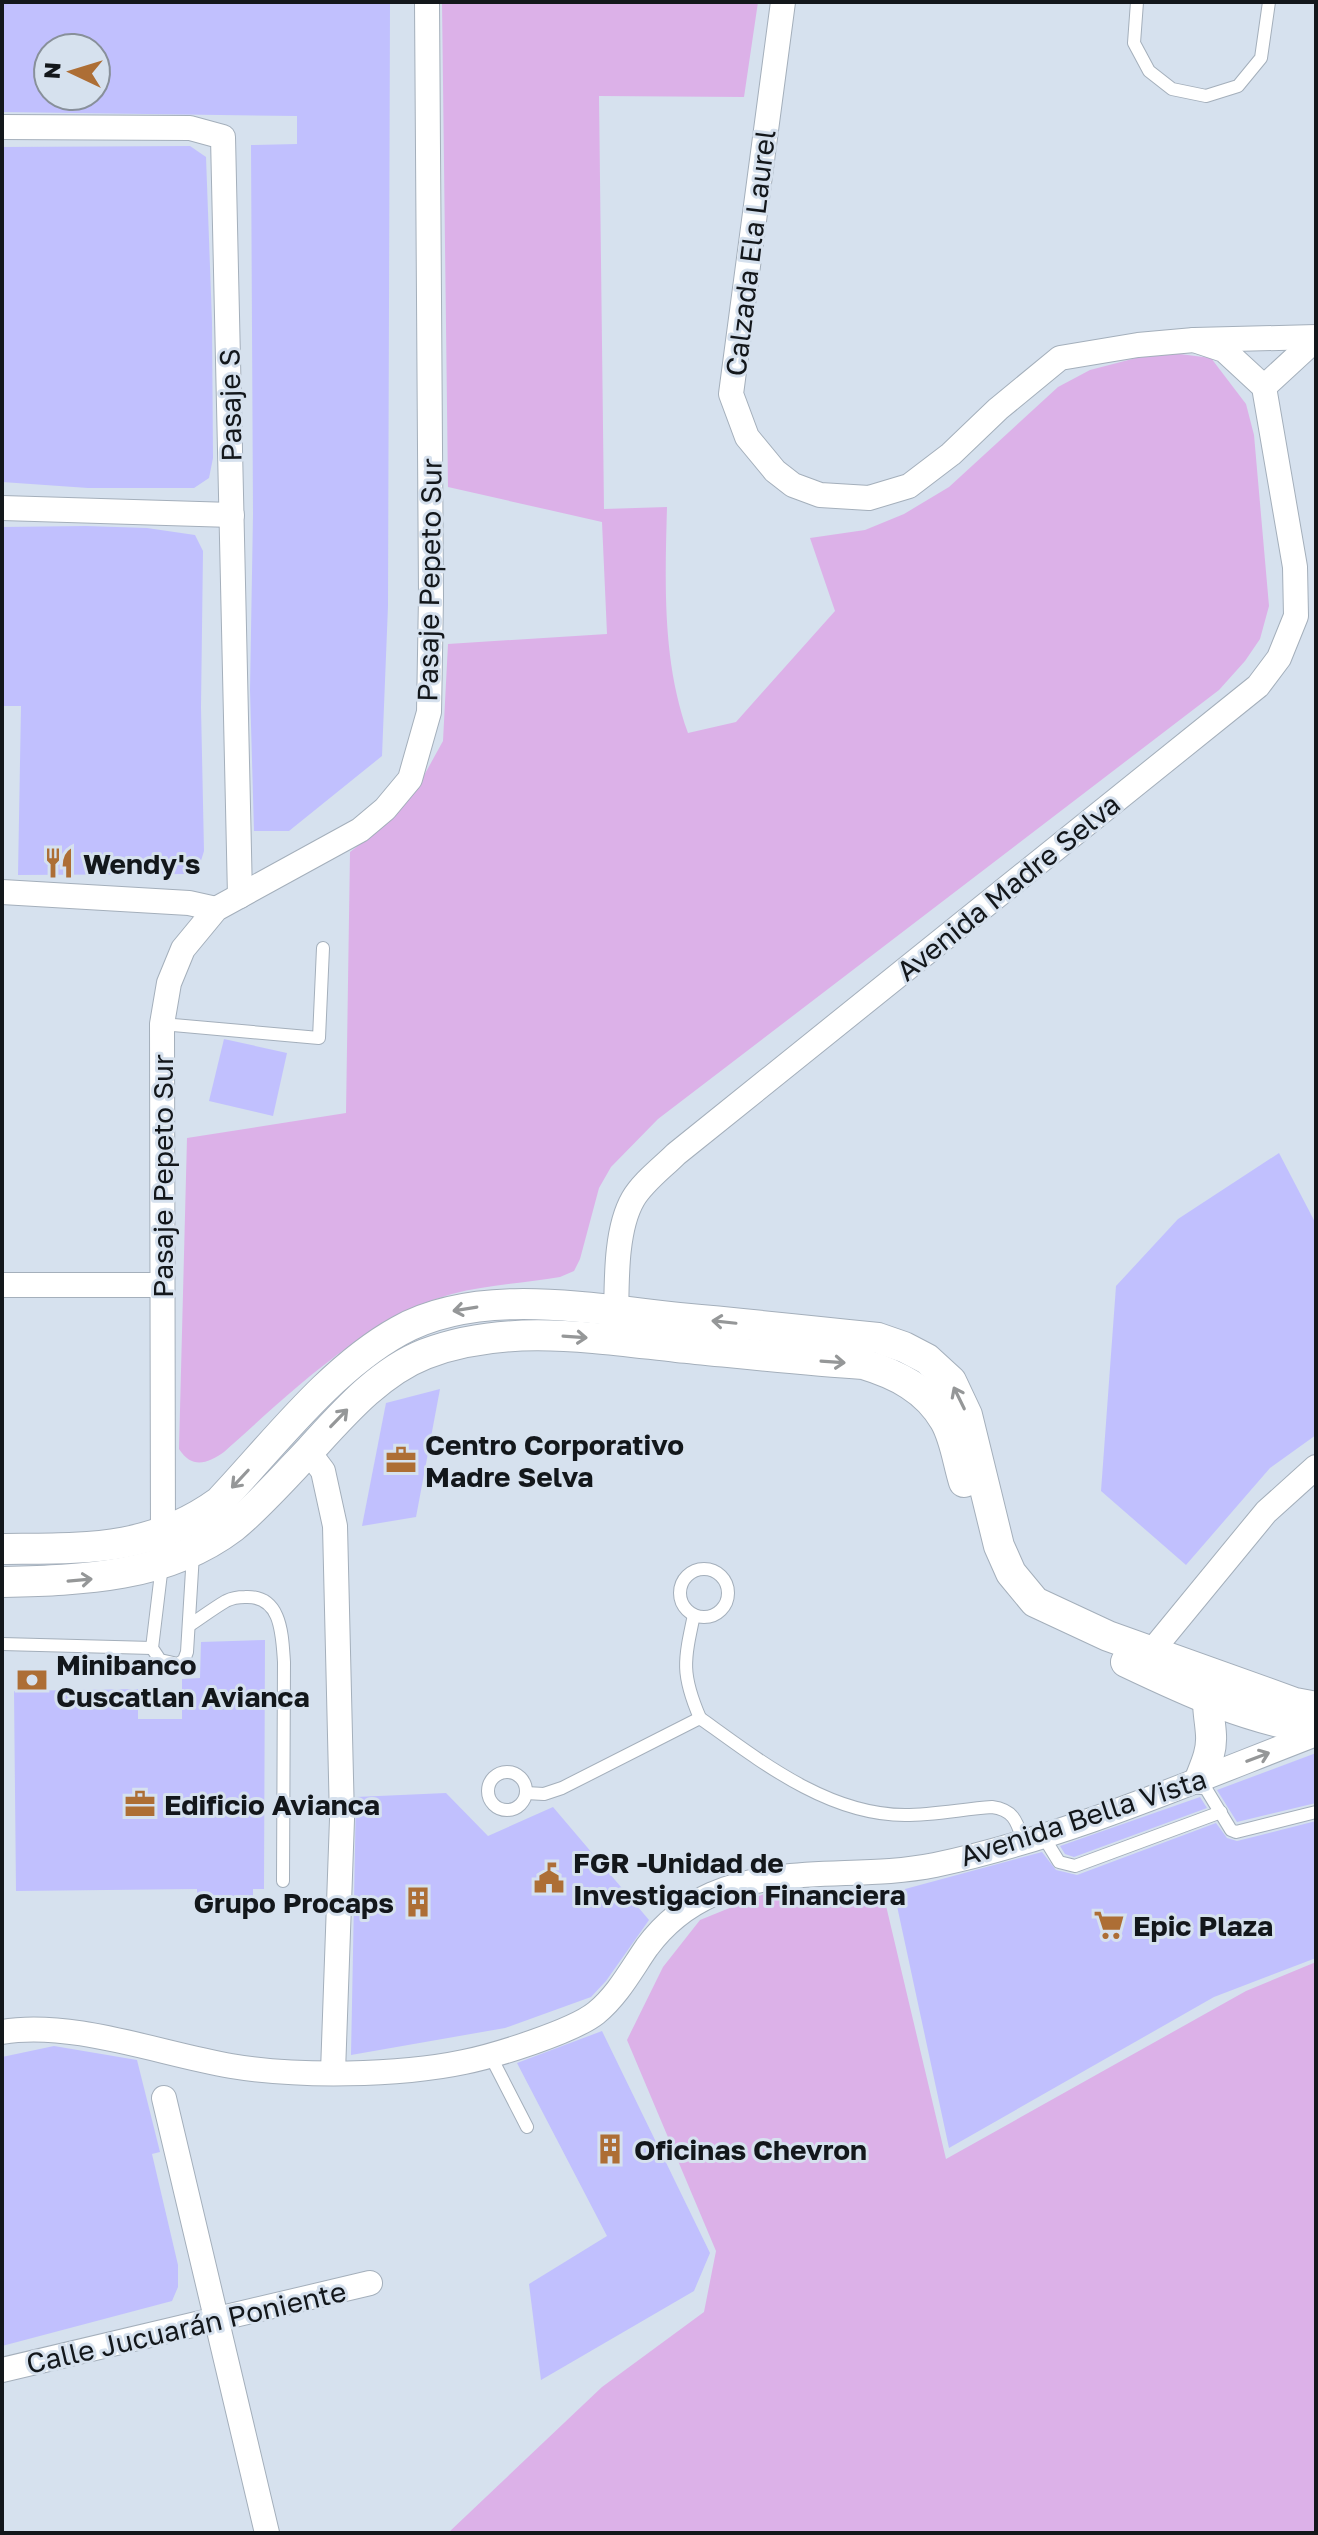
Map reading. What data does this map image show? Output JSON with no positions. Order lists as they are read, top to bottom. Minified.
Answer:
{"streets":{"street":["Calzada Ela Laurel","Pasaje S","Pasaje Pepeto Sur","Avenida Madre Selva","Avenida Bella Vista","Calle Jucuarán Poniente"]},"crossings":[["Pasaje S","Pasaje Pepeto Sur"]],"places":{"restaurant":["Wendy's"],"office":["Centro Corporativo Madre Selva","Edificio Avianca"],"bank":["Minibanco Cuscatlan Avianca"],"public building":["FGR -Unidad de Investigacion Financiera"],"building":["Grupo Procaps","Oficinas Chevron"],"supermarket":["Epic Plaza"]},"north":"left"}
